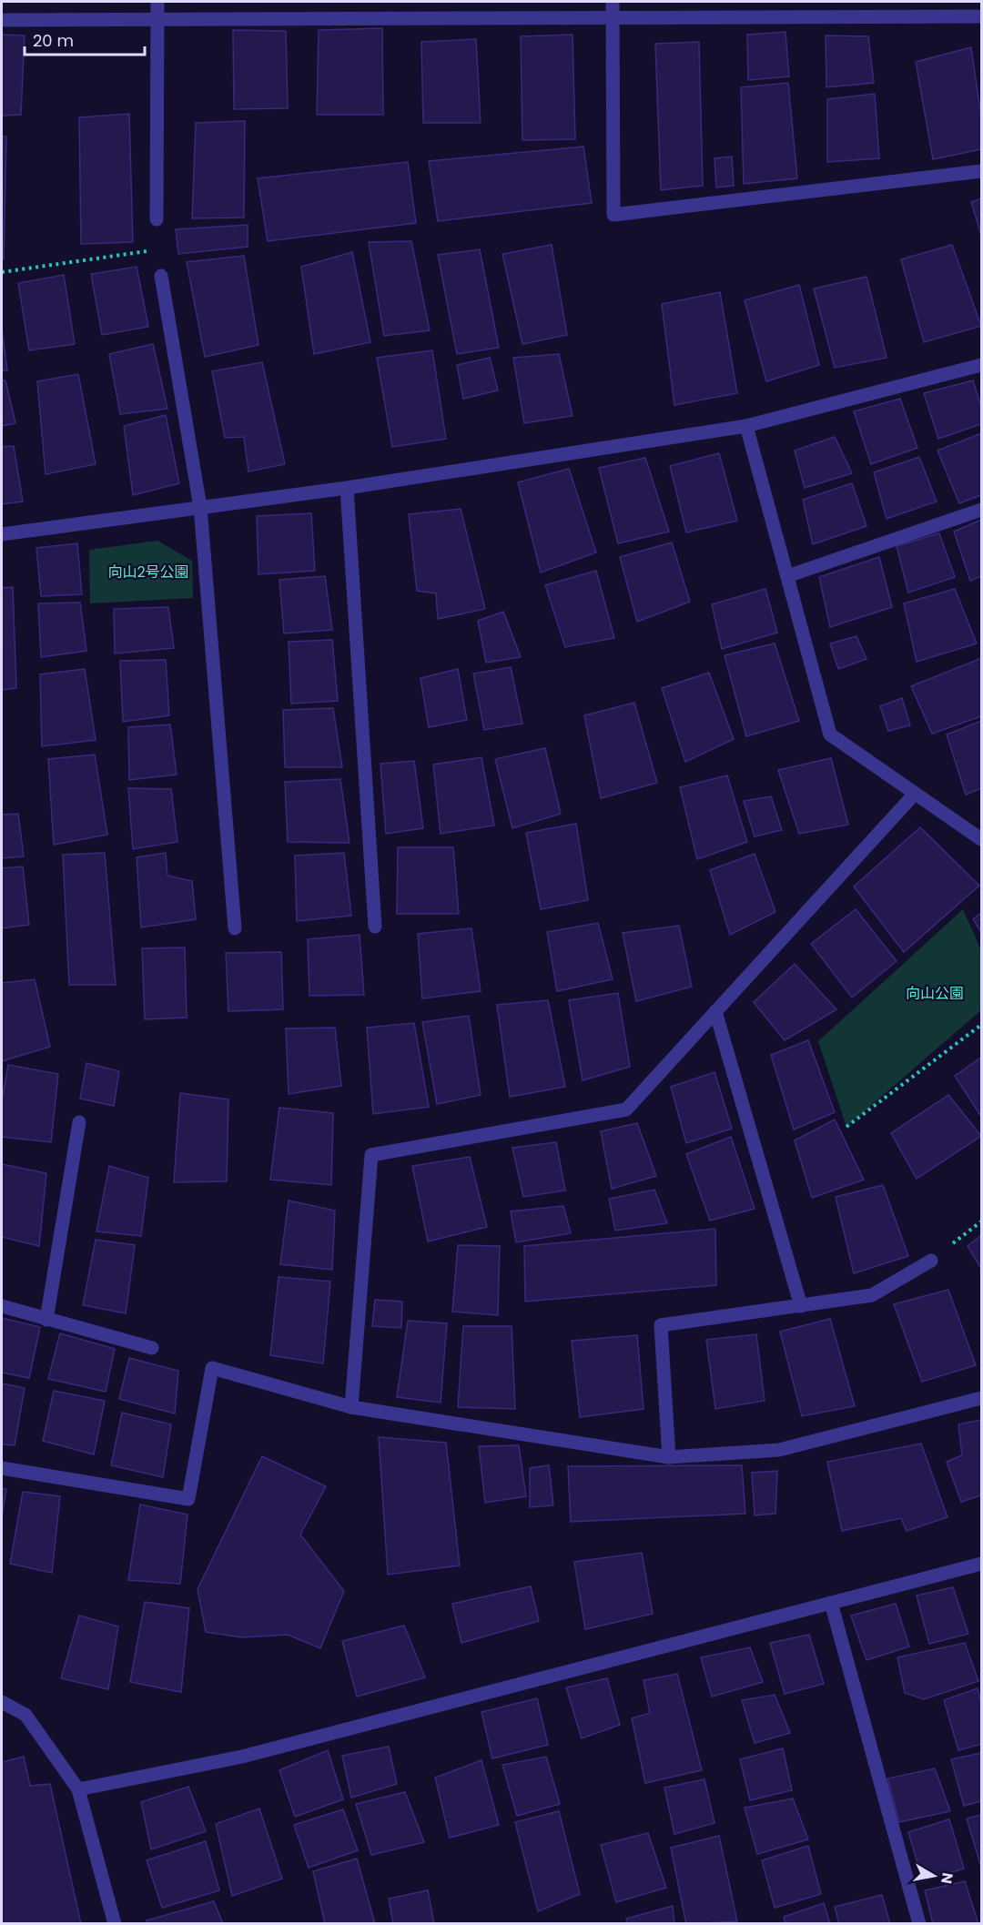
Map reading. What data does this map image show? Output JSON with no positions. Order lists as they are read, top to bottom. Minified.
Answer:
{"parks":["向山2号公園","向山公園"],"scale_bar":"20 m","north":"right"}
